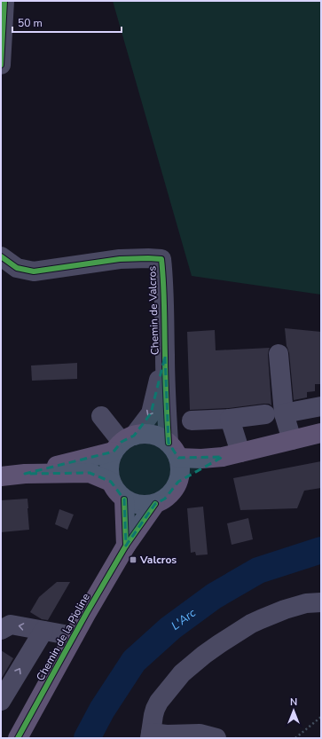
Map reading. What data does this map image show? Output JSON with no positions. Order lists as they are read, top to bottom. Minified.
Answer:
{"streets":{"main road":["Chemin de la Pioline"],"street":["Chemin de Valcros"]},"crossings":[["Chemin de Valcros","Chemin de la Pioline"]],"water":["L'Arc"],"places":{"transit":["Valcros"]},"scale_bar":"50 m","north":"top"}
